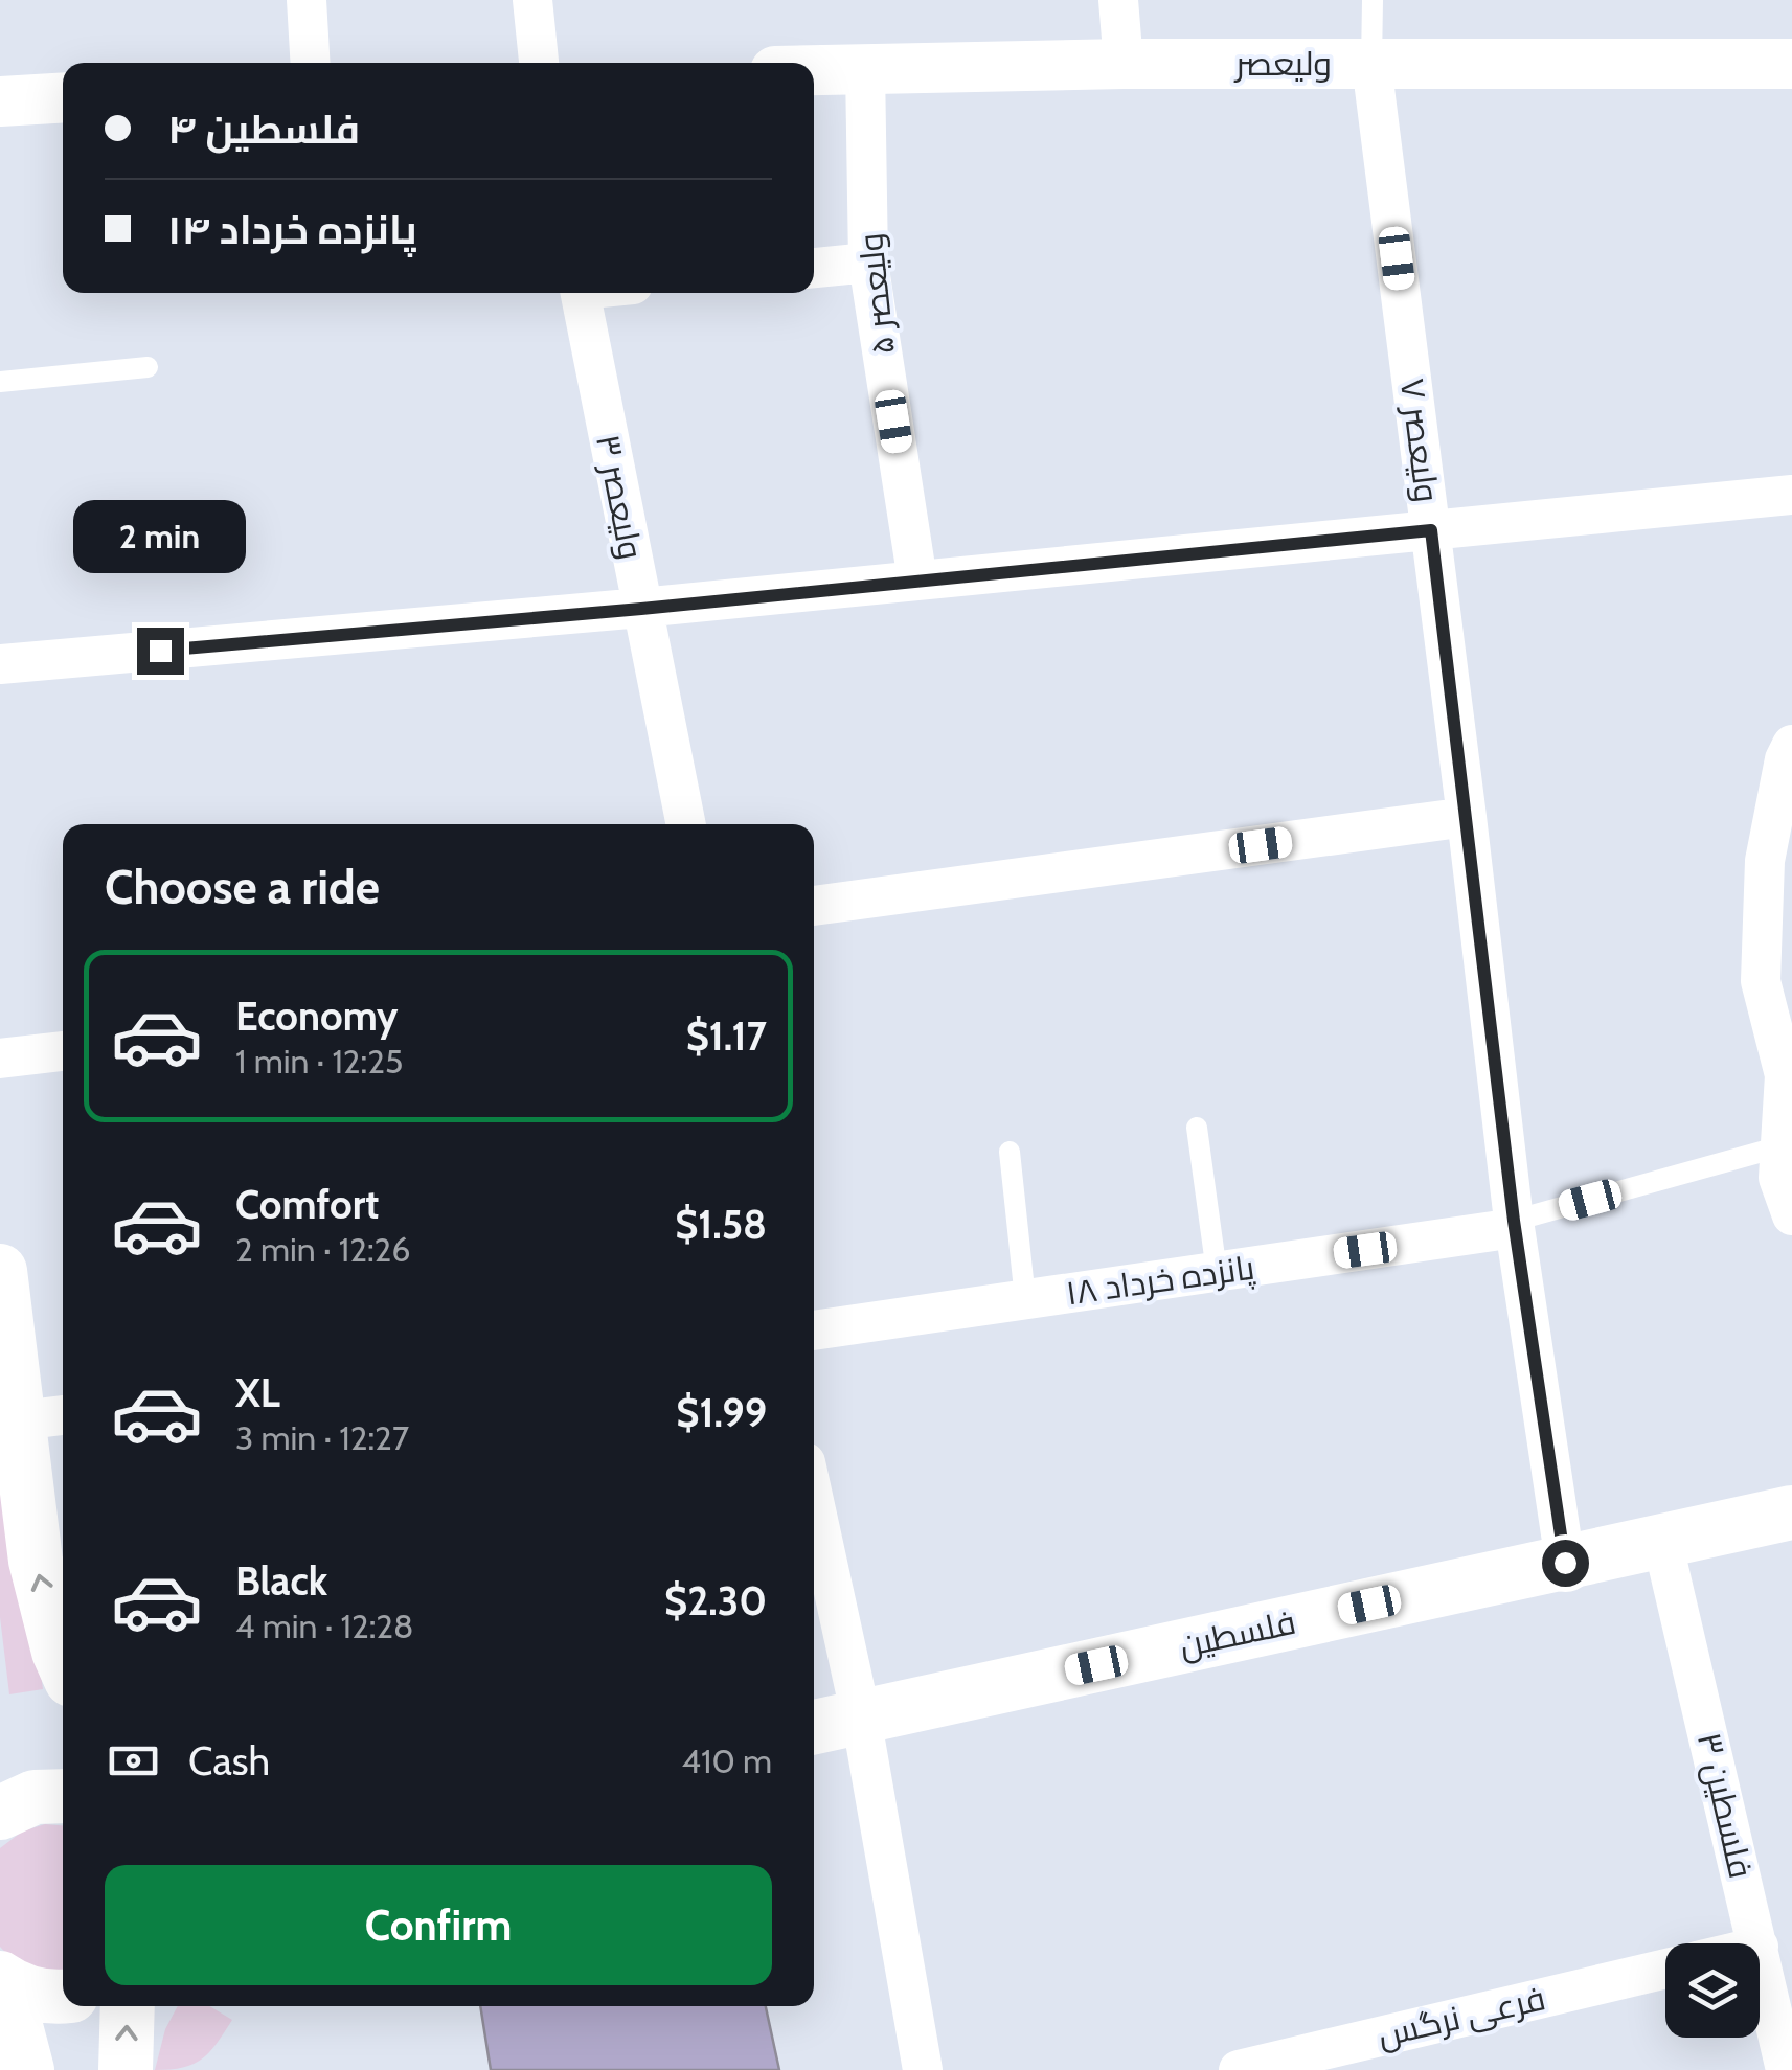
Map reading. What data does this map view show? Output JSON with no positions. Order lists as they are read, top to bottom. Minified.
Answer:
{"streets":{"main road":["فلسطین"],"street":["ولیعصر","ولیعصر ۵","ولیعصر ۷","ولیعصر ۳","پانزده خرداد ۱۸","فلسطین ۳","فرعی نرگس"]},"crossings":[["ولیعصر","ولیعصر ۵"],["ولیعصر","ولیعصر ۷"],["ولیعصر ۷","پانزده خرداد ۱۸"],["ولیعصر ۷","فلسطین"],["فلسطین","فلسطین ۳"]],"page":{"banner":["فلسطین ۴","پانزده خرداد ۱۴"],"bubble":"2 min","heading":"Choose a ride","list":[{"name":"Economy","note":"1 min · 12:25","value":"$1.17"},{"name":"Comfort","note":"2 min · 12:26","value":"$1.58"},{"name":"XL","note":"3 min · 12:27","value":"$1.99"},{"name":"Black","note":"4 min · 12:28","value":"$2.30"}],"pay":["Cash","410 m"],"buttons":"Confirm"}}
